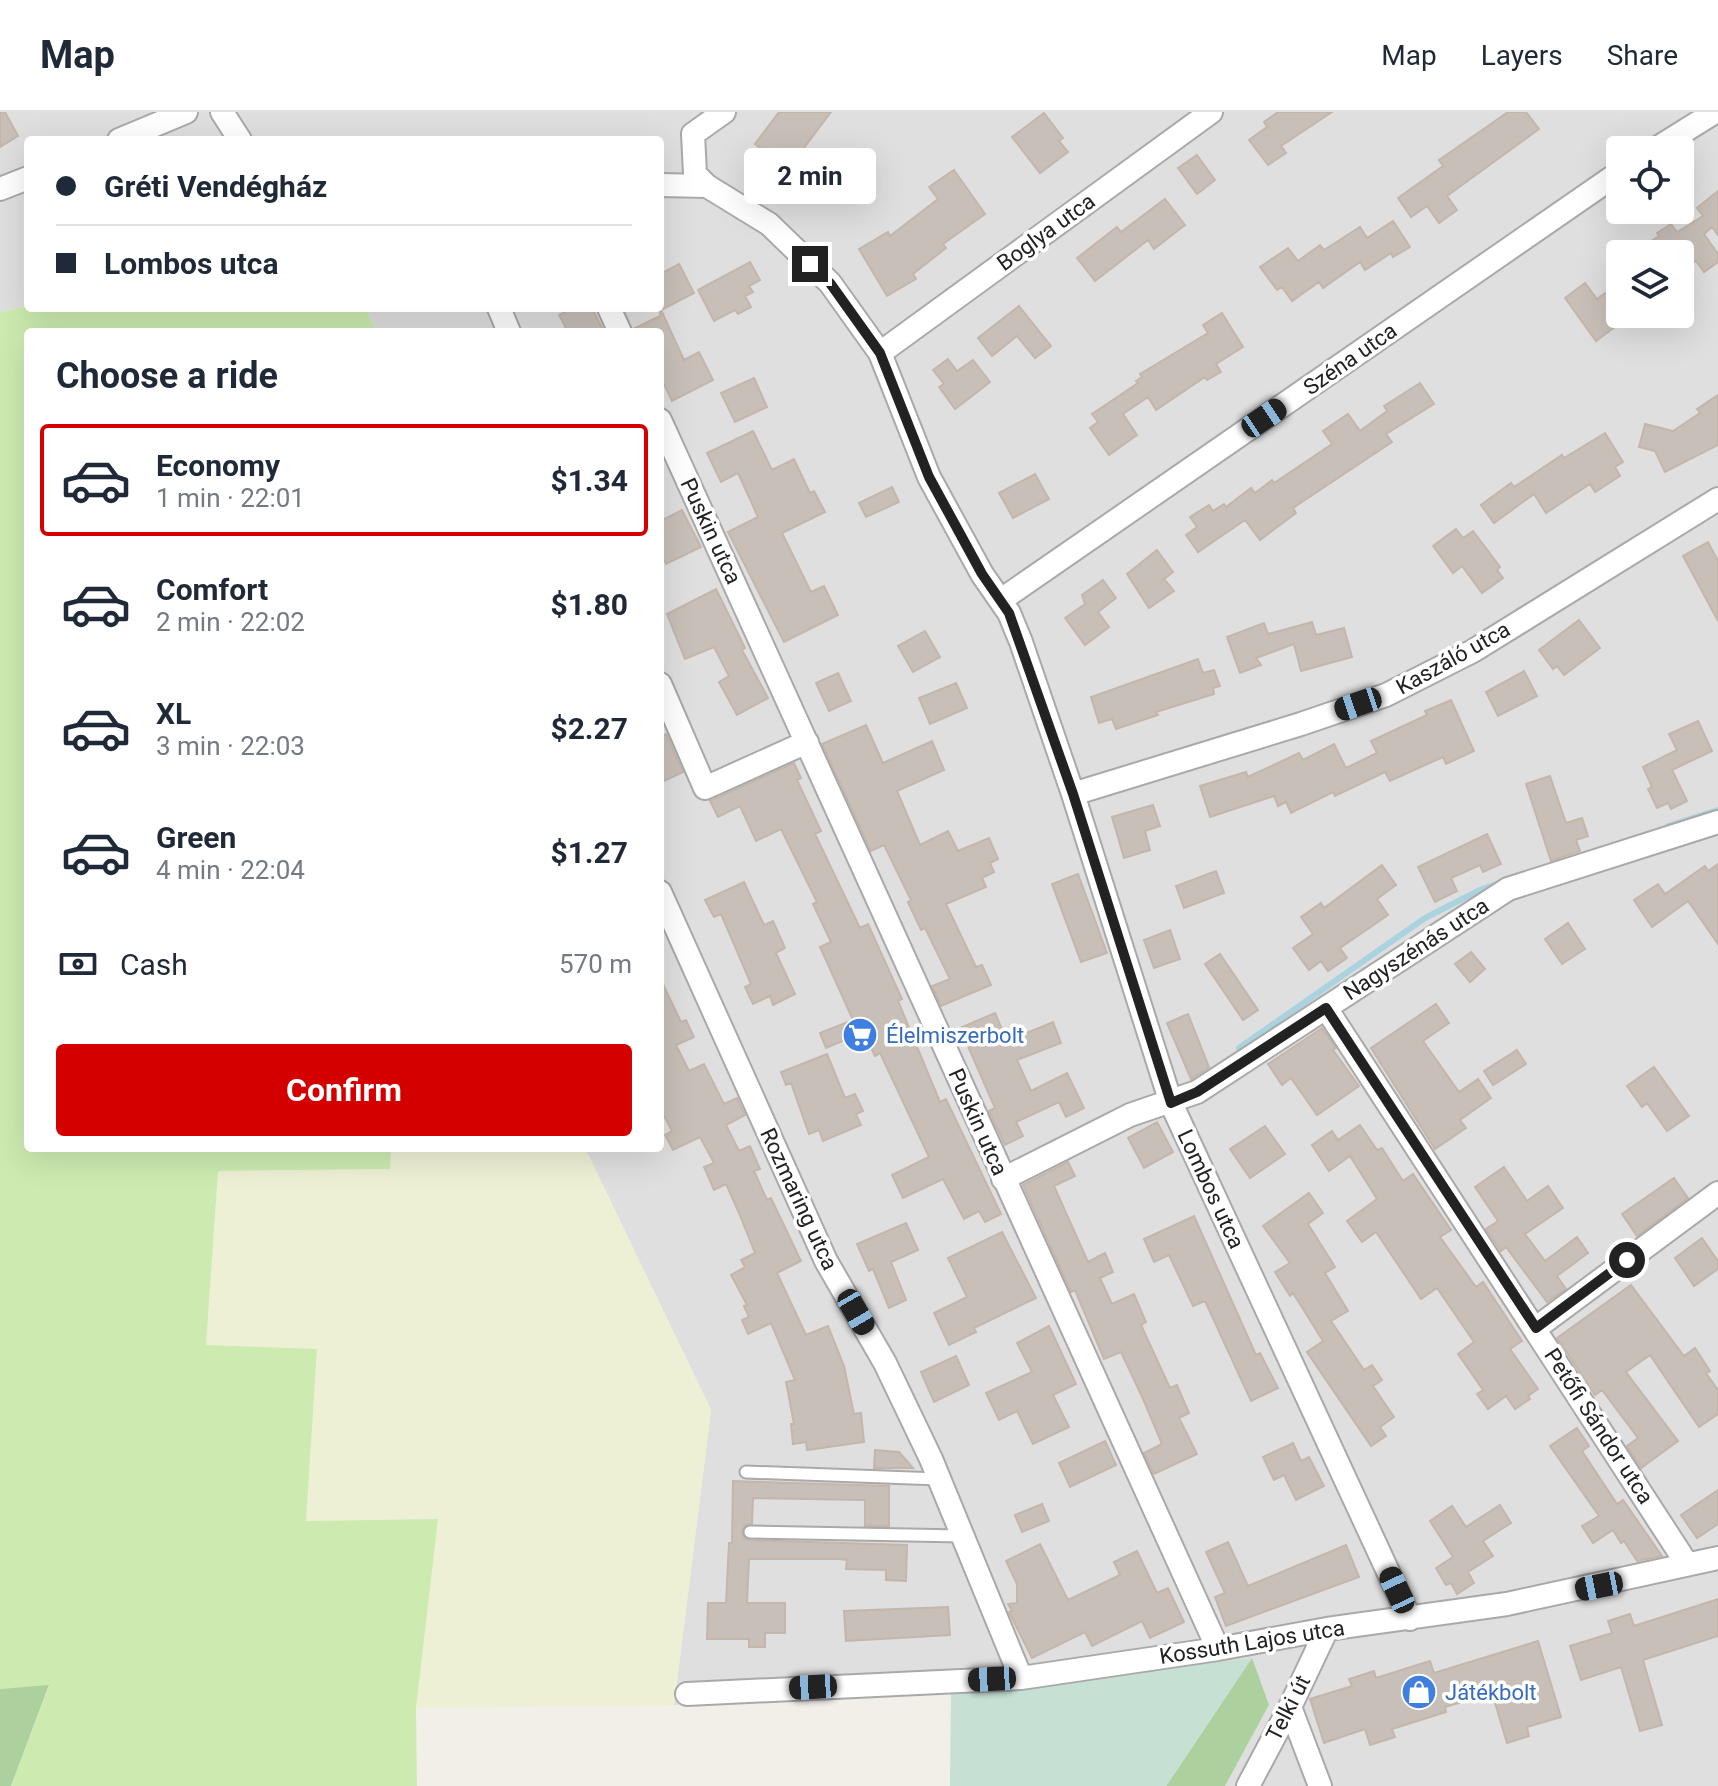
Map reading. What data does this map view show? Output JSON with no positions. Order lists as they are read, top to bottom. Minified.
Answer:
{"streets":{"street":["Boglya utca","Széna utca","Puskin utca","Kaszáló utca","Nagyszénás utca","Lombos utca","Rozmaring utca","Petőfi Sándor utca","Kossuth Lajos utca","Telki út"]},"crossings":[["Boglya utca","Lombos utca"],["Széna utca","Lombos utca"],["Puskin utca","Nagyszénás utca"],["Puskin utca","Kossuth Lajos utca"],["Kaszáló utca","Lombos utca"],["Nagyszénás utca","Lombos utca"],["Nagyszénás utca","Petőfi Sándor utca"],["Lombos utca","Kossuth Lajos utca"],["Rozmaring utca","Kossuth Lajos utca"],["Petőfi Sándor utca","Kossuth Lajos utca"],["Kossuth Lajos utca","Telki út"]],"places":{"supermarket":["Élelmiszerbolt"],"shop":["Játékbolt"]},"page":{"header":"Map","nav":["Map","Layers","Share"],"banner":["Gréti Vendégház","Lombos utca"],"bubble":"2 min","heading":"Choose a ride","list":[{"name":"Economy","note":"1 min · 22:01","value":"$1.34"},{"name":"Comfort","note":"2 min · 22:02","value":"$1.80"},{"name":"XL","note":"3 min · 22:03","value":"$2.27"},{"name":"Green","note":"4 min · 22:04","value":"$1.27"}],"pay":["Cash","570 m"],"buttons":"Confirm"}}
